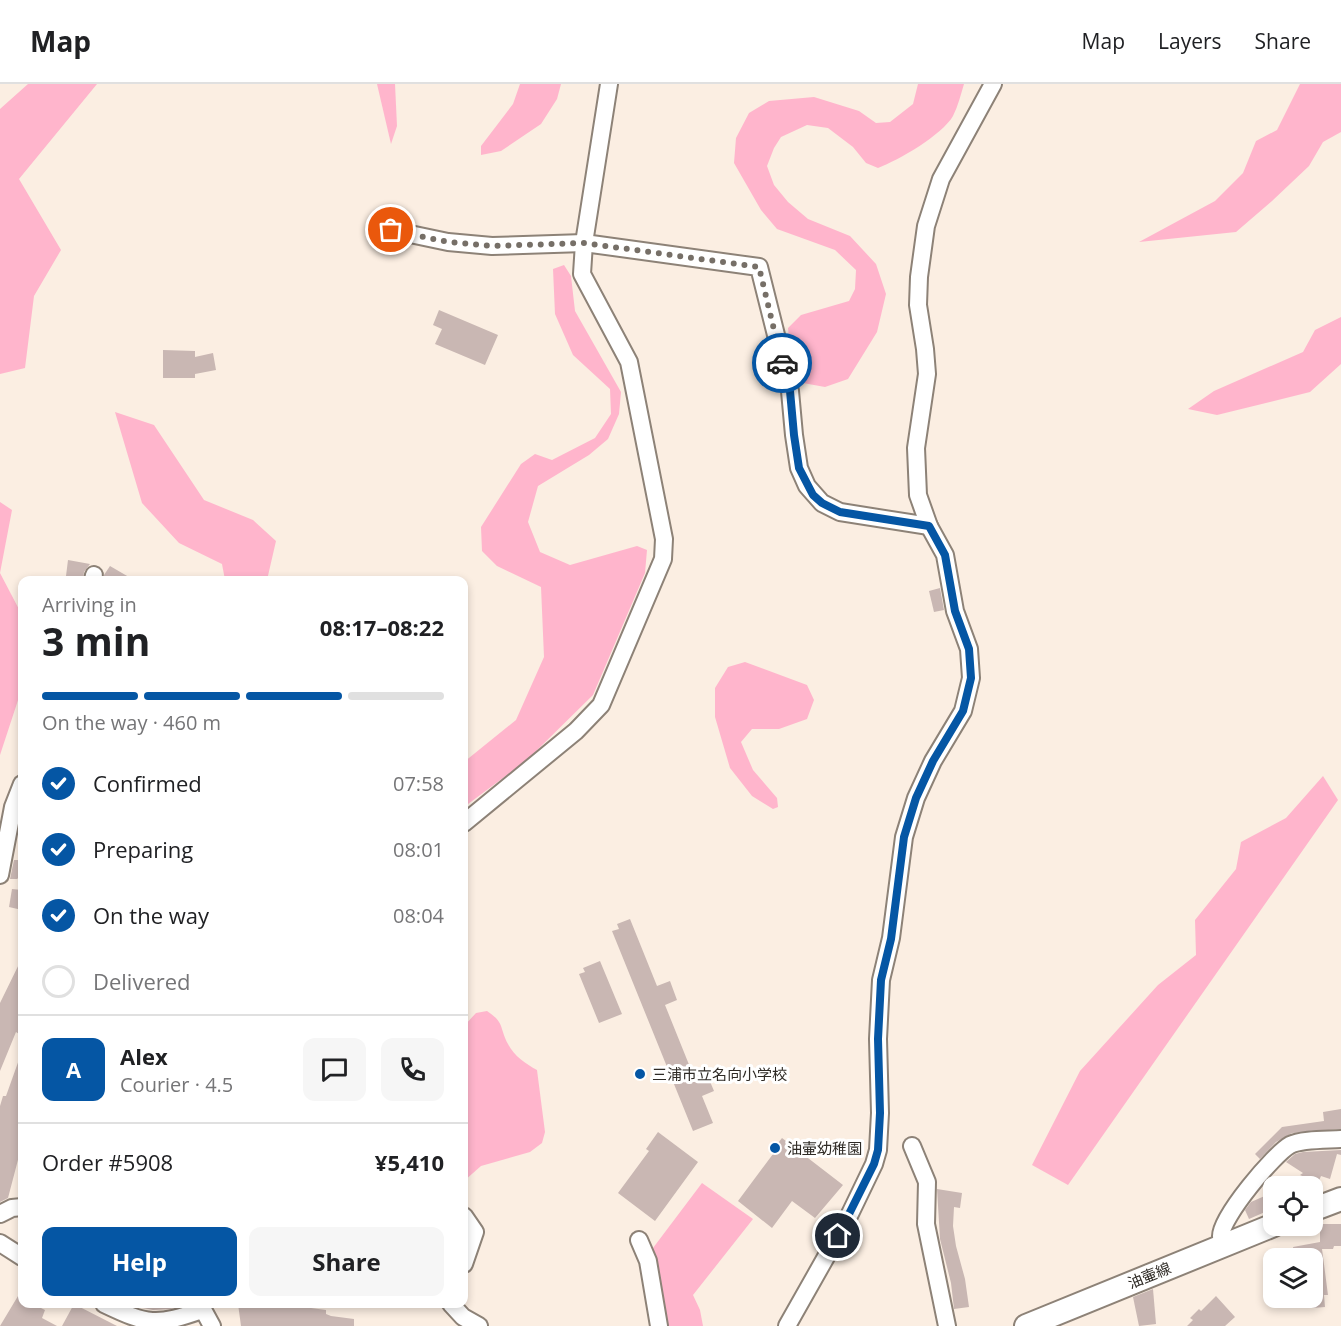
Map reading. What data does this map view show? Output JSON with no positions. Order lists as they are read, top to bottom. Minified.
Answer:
{"streets":{"main road":["油壷線"]},"places":["三浦市立名向小学校","油壷幼稚園"],"page":{"header":"Map","nav":["Map","Layers","Share"],"heading":["3 min","Arriving in","08:17–08:22"],"panel":["Alex","Courier · 4.5","Order #5908","¥5,410"],"bar":"On the way · 460 m","list":[["Confirmed","07:58"],["Preparing","08:01"],["On the way","08:04"],"Delivered"],"round":"A","buttons":["Help","Share"]}}
